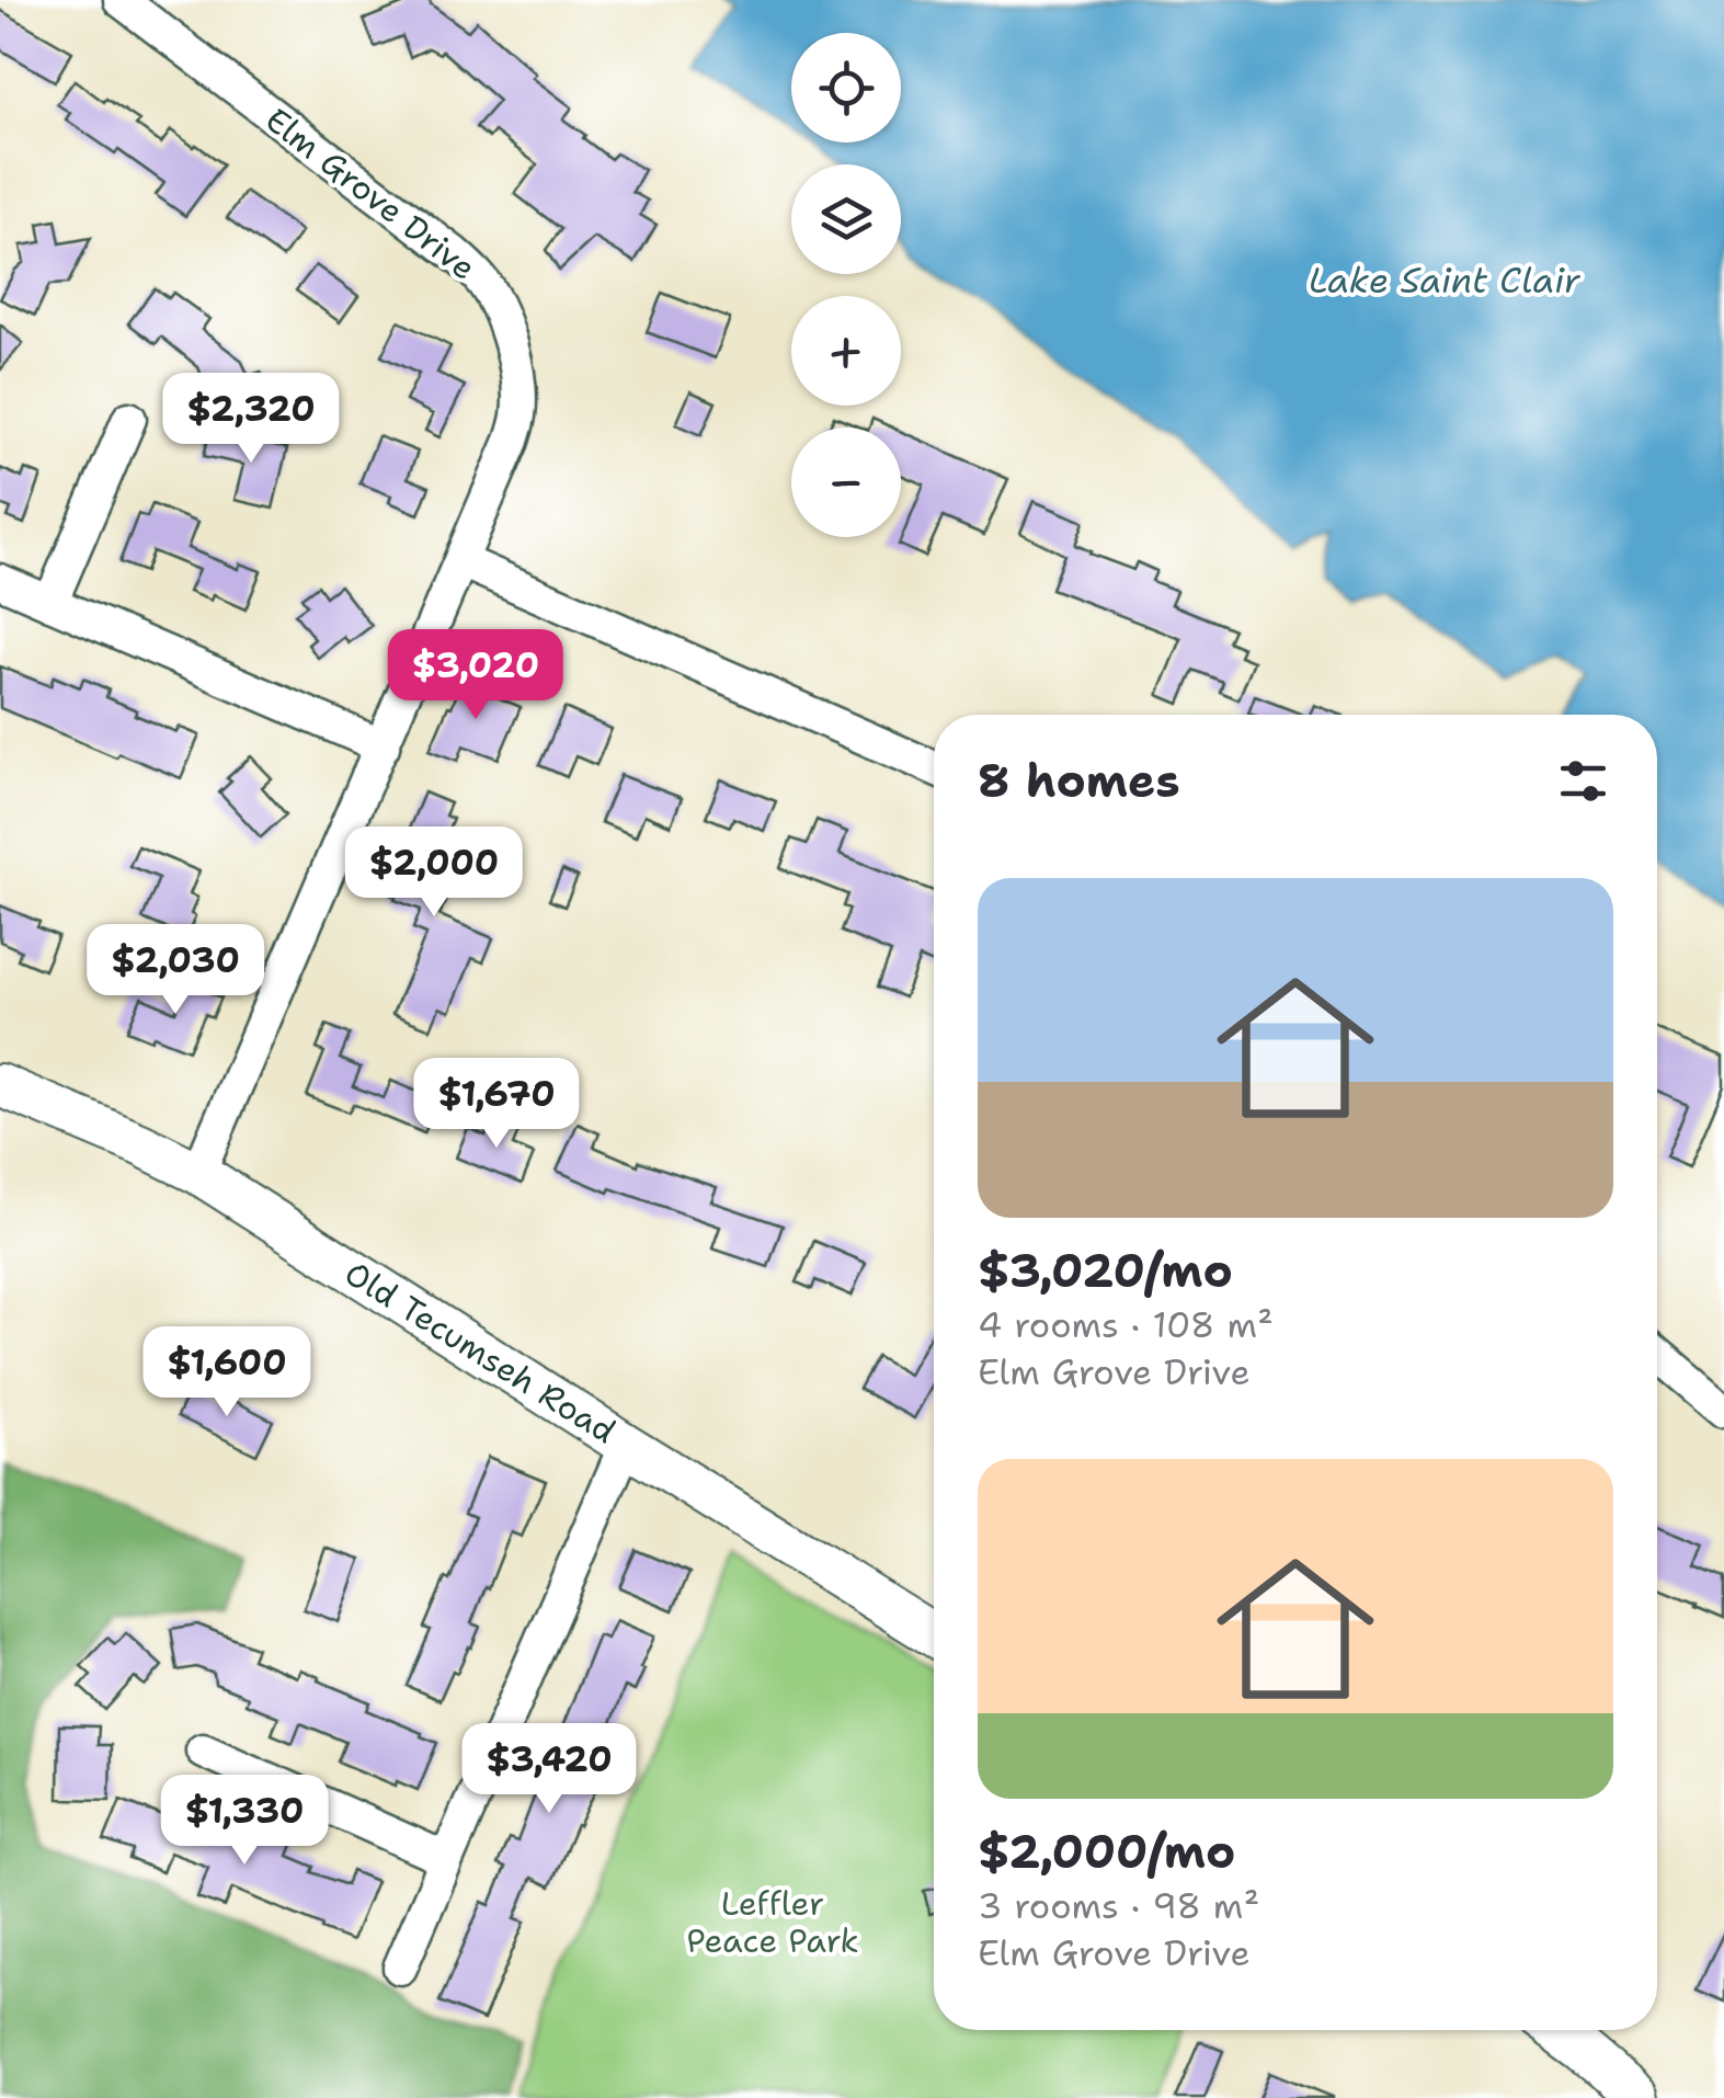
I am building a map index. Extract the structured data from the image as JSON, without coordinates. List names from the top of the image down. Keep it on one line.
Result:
{"streets":{"main road":["Old Tecumseh Road"],"street":["Elm Grove Drive"]},"crossings":[["Elm Grove Drive","Old Tecumseh Road"]],"water":["Lake Saint Clair"],"parks":["Leffler Peace Park"],"page":{"map_buttons":["+","−"],"price":["$2,320","$3,020","$2,000","$2,030","$1,670","$1,600","$3,420","$1,330"],"heading":"8 homes","list":[{"name":"$3,020/mo","note":"4 rooms · 108 m² · Elm Grove Drive"},{"name":"$2,000/mo","note":"3 rooms · 98 m² · Elm Grove Drive"}]}}
